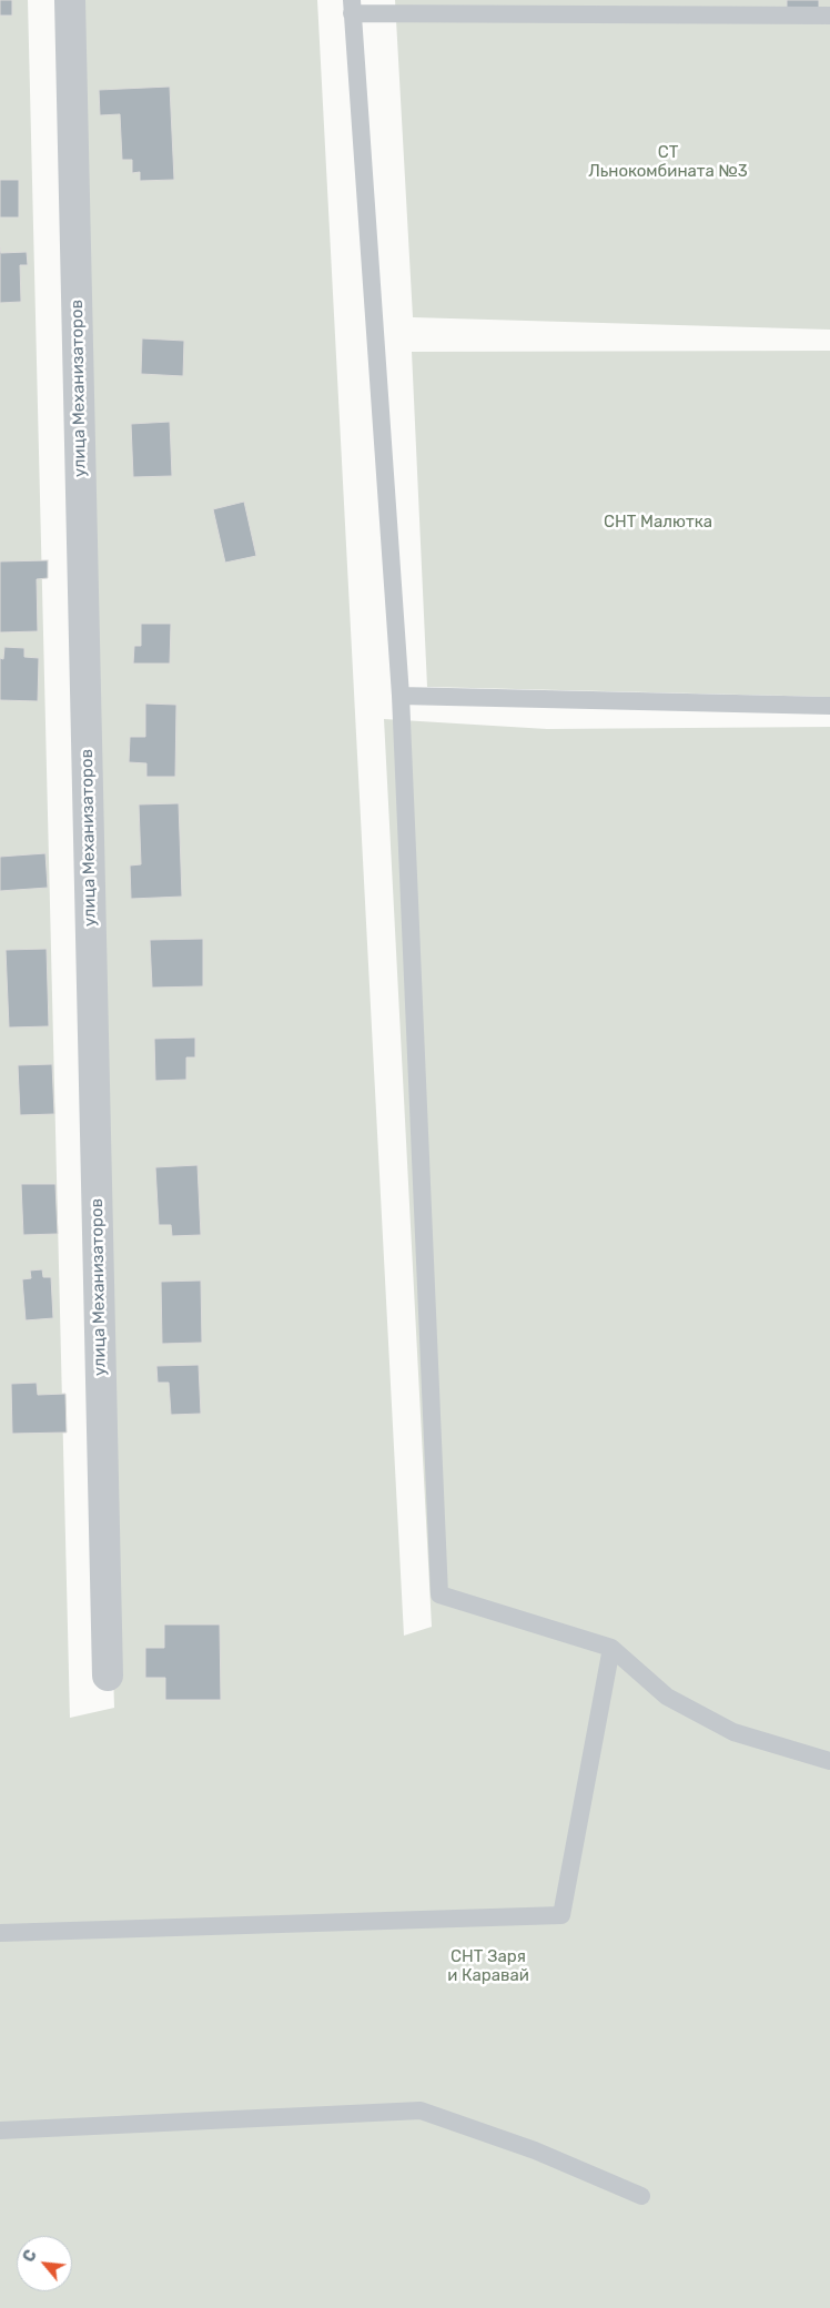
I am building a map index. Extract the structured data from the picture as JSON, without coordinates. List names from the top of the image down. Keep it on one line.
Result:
{"streets":{"street":["улица Механизаторов"]},"parks":["СТ Льнокомбината №3","СНТ Малютка","СНТ Заря и Каравай"],"north":"top left"}
